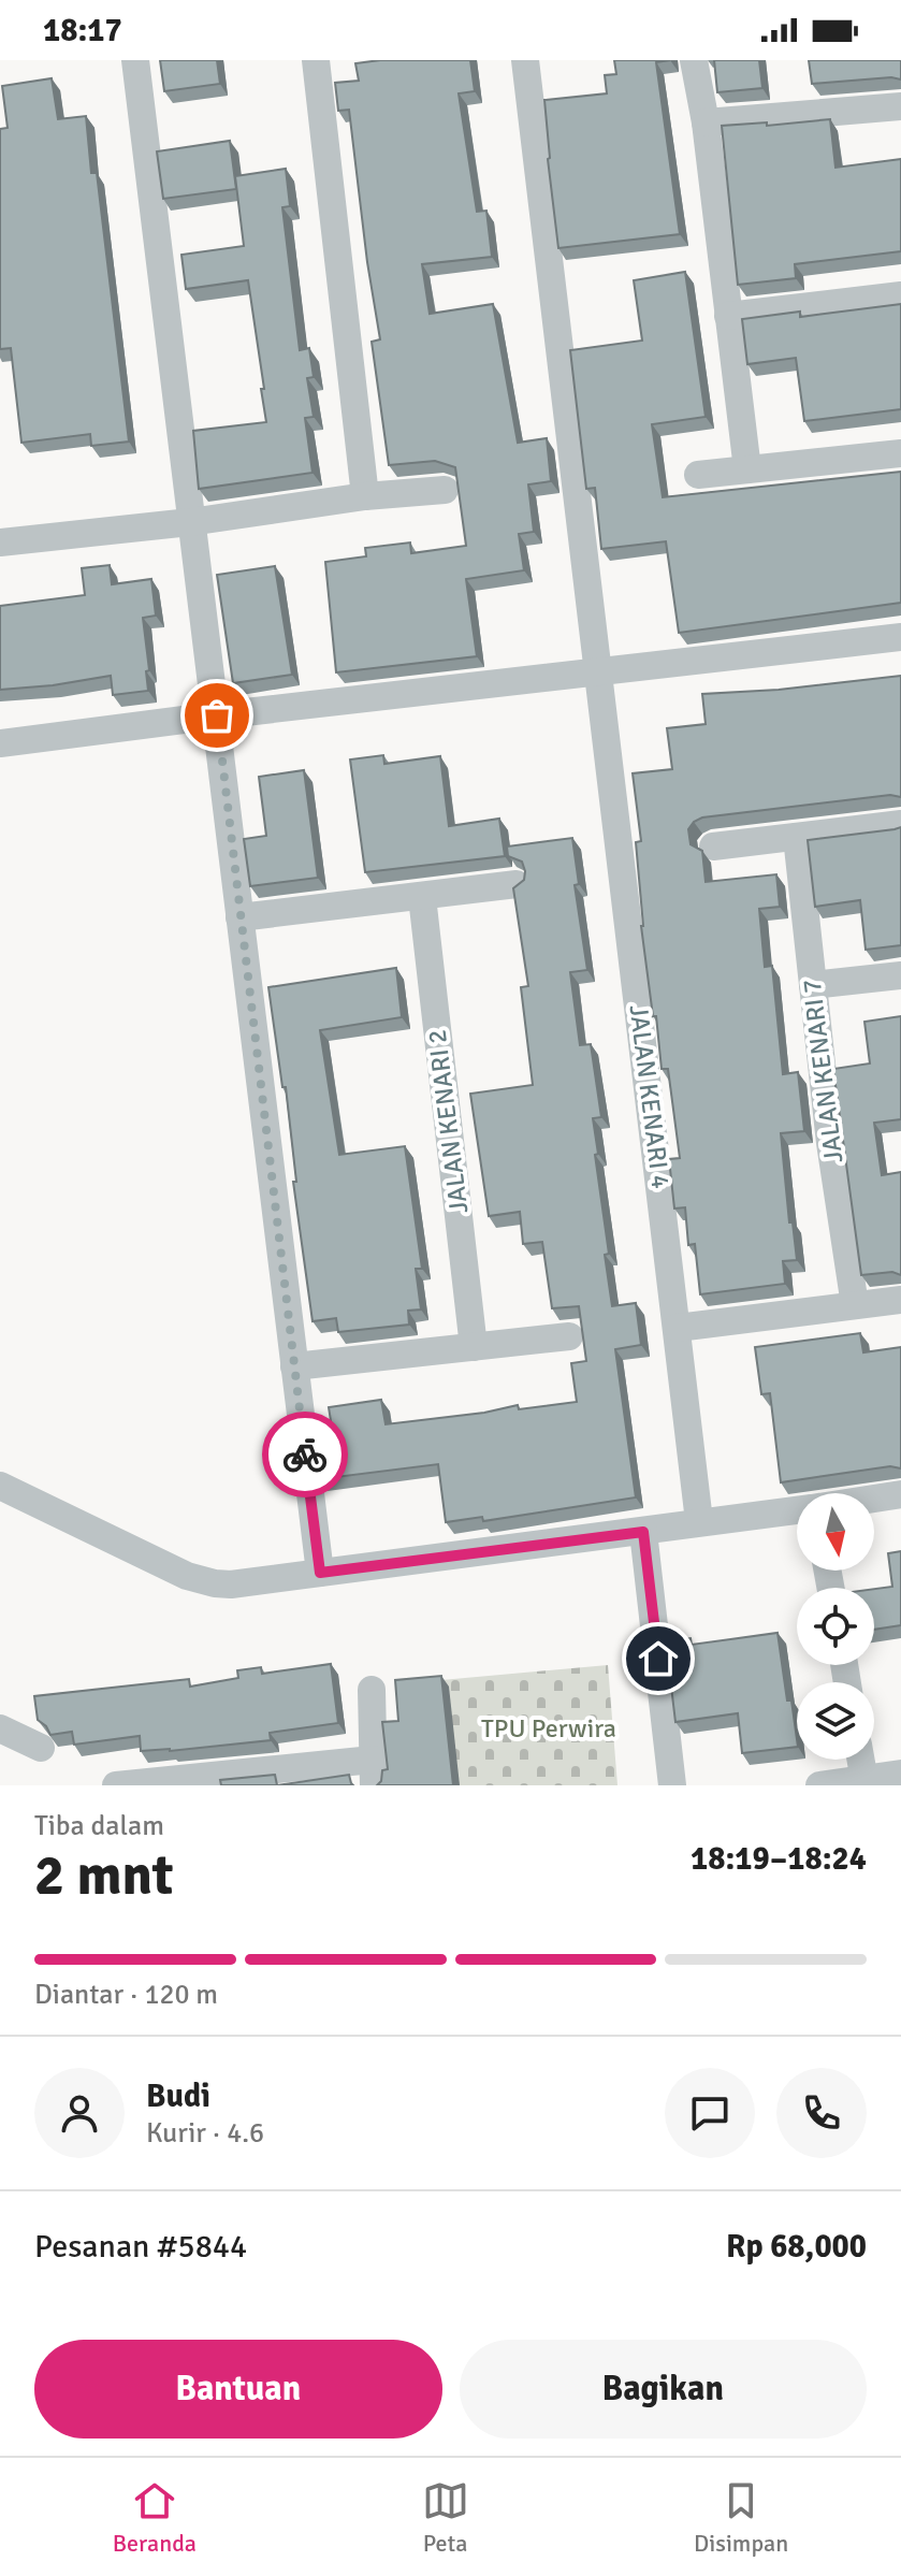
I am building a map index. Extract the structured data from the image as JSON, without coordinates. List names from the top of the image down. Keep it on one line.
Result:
{"streets":{"street":["JALAN KENARI 7","JALAN KENARI 4","JALAN KENARI 2"]},"parks":["TPU Perwira"],"north":"bottom","page":{"status":"18:17","heading":["2 mnt","Tiba dalam","18:19–18:24"],"panel":["Budi","Kurir · 4.6","Pesanan #5844","Rp 68,000"],"bar":"Diantar · 120 m","buttons":["Bantuan","Bagikan"],"tabs":["Beranda","Peta","Disimpan"]}}
